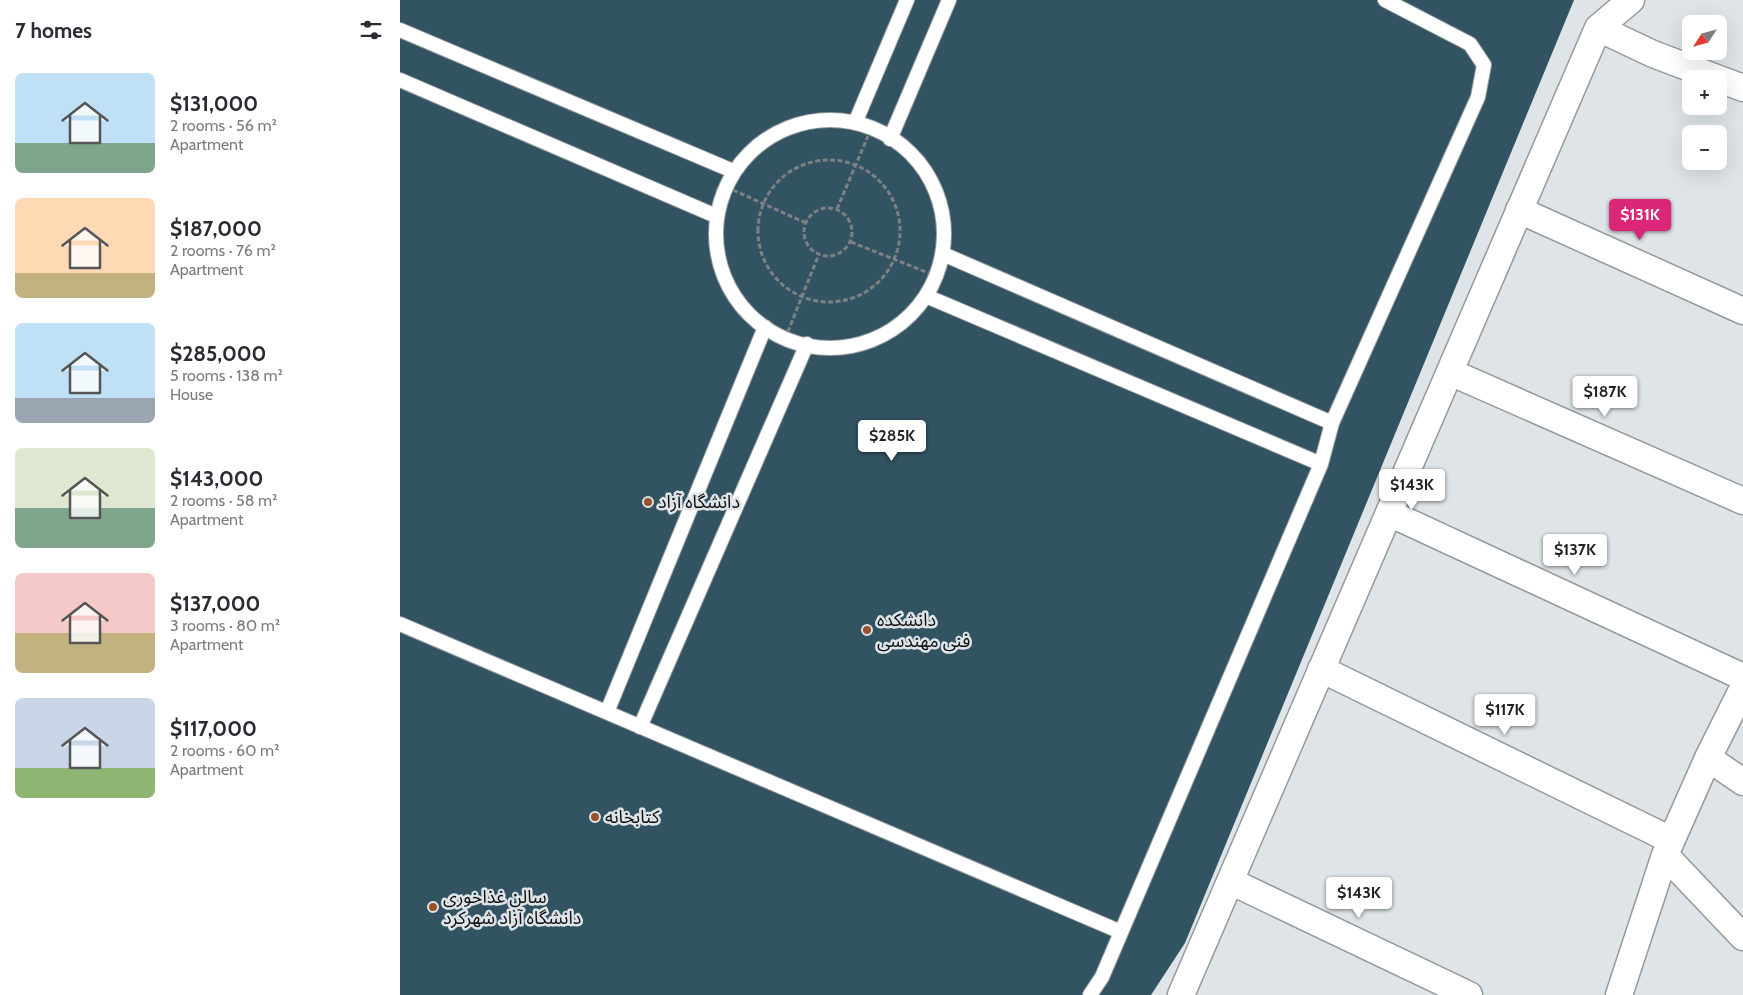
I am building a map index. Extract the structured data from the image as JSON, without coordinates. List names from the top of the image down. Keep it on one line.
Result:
{"places":["دانشگاه آزاد","دانشکده فنی مهندسی","کتابخانه","سالن غذاخوری دانشگاه آزاد شهرکرد"],"north":"bottom left","page":{"heading":"7 homes","map_buttons":["+","−"],"list":[{"name":"$131,000","note":"2 rooms · 56 m² · Apartment"},{"name":"$187,000","note":"2 rooms · 76 m² · Apartment"},{"name":"$285,000","note":"5 rooms · 138 m² · House"},{"name":"$143,000","note":"2 rooms · 58 m² · Apartment"},{"name":"$137,000","note":"3 rooms · 80 m² · Apartment"},{"name":"$117,000","note":"2 rooms · 60 m² · Apartment"}],"price":["$131K","$187K","$285K","$143K","$137K","$117K","$143K"]}}
